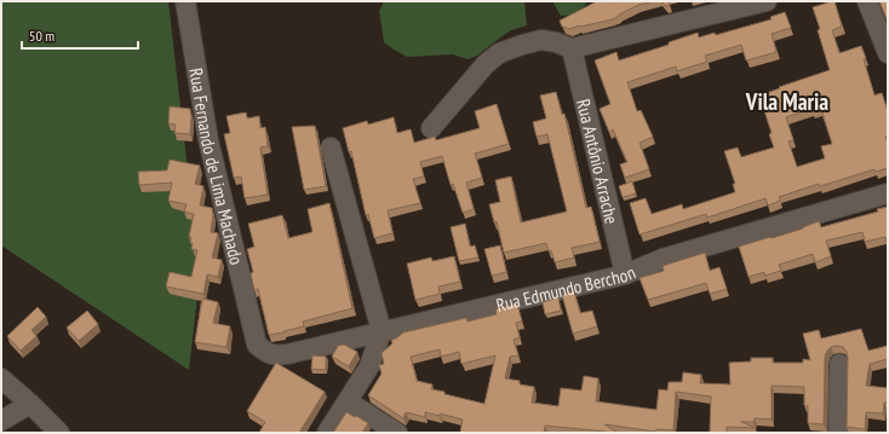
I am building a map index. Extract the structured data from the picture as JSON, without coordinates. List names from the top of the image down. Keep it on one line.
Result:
{"streets":{"street":["Rua Antônio Arrache","Rua Fernando de Lima Machado","Rua Edmundo Berchon"]},"crossings":[["Rua Antônio Arrache","Rua Edmundo Berchon"],["Rua Fernando de Lima Machado","Rua Edmundo Berchon"]],"districts":["Vila Maria"],"scale_bar":"50 m"}
